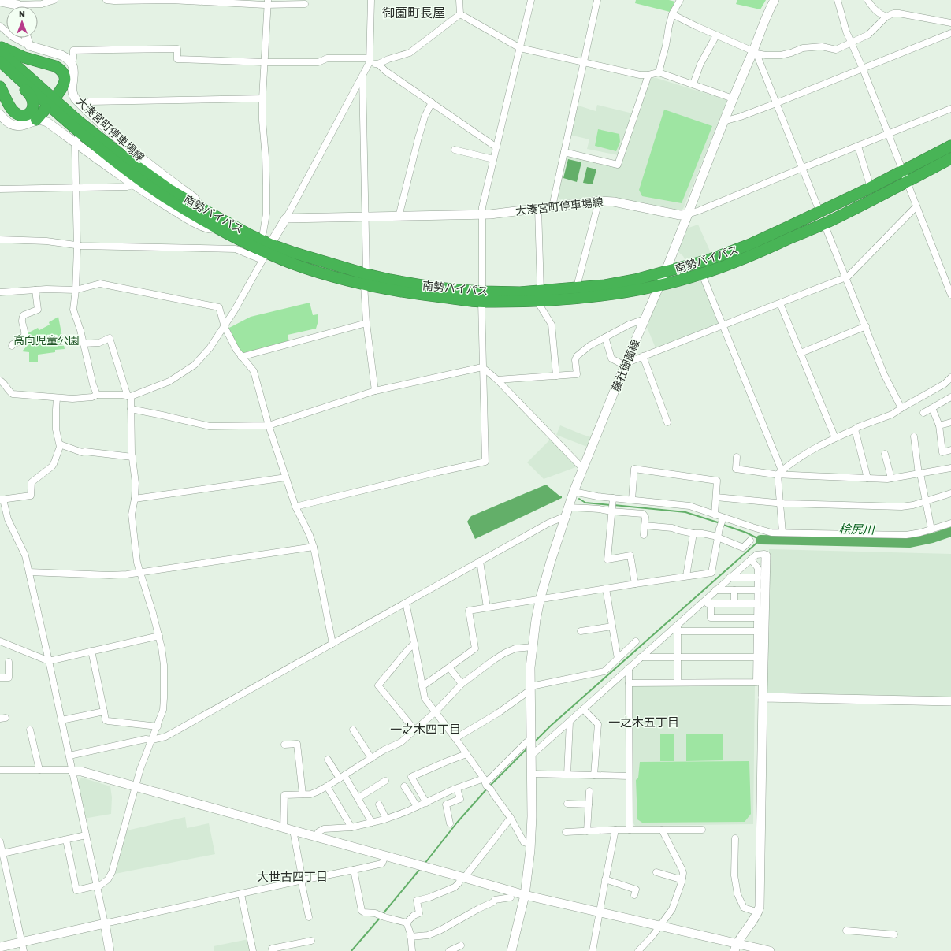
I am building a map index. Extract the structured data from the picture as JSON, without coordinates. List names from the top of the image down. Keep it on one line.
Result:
{"streets":{"highway":["南勢バイパス"],"street":["大湊宮町停車場線","藤社御薗線"]},"crossings":[["大湊宮町停車場線","南勢バイパス"],["大湊宮町停車場線","藤社御薗線"],["南勢バイパス","藤社御薗線"]],"districts":["御薗町長屋","一之木五丁目","一之木四丁目","大世古四丁目"],"water":["桧尻川"],"parks":["高向児童公園"],"north":"top"}
